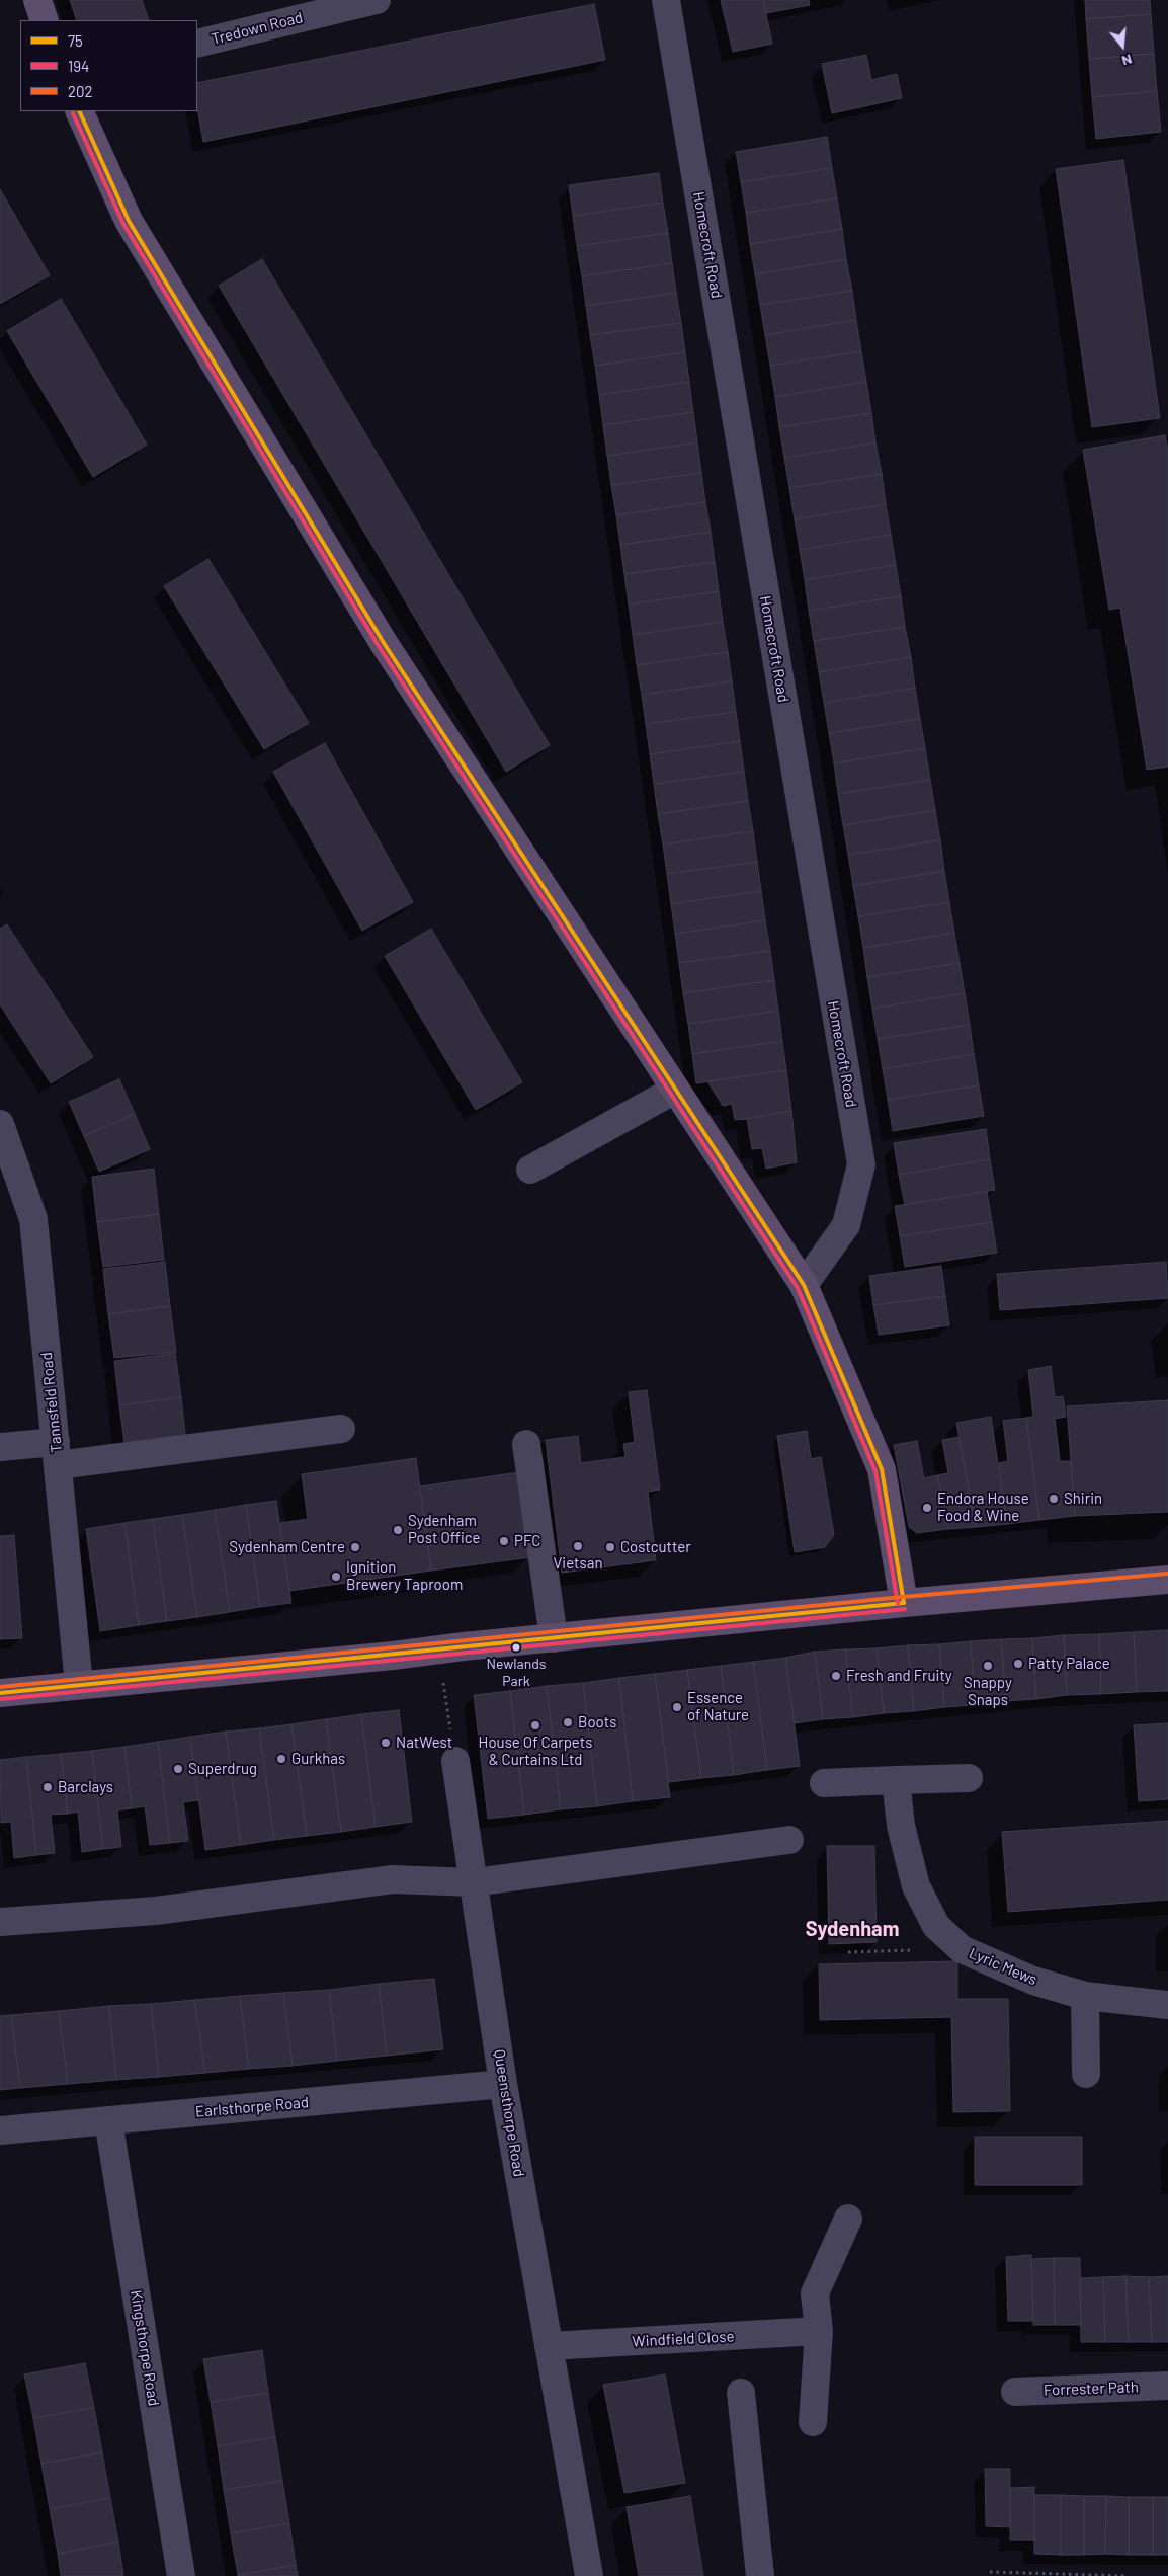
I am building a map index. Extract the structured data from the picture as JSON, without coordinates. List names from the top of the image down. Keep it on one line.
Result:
{"streets":{"street":["Tredown Road","Homecroft Road","Tannsfeld Road","Lyric Mews","Earlsthorpe Road","Queensthorpe Road","Windfield Close","Kingsthorpe Road","Forrester Path"]},"crossings":[["Earlsthorpe Road","Queensthorpe Road"],["Earlsthorpe Road","Kingsthorpe Road"],["Queensthorpe Road","Windfield Close"]],"districts":["Sydenham"],"places":["Shirin","Endora House Food & Wine","Sydenham Post Office","PFC","Vietsan","Sydenham Centre","Costcutter","Ignition Brewery Taproom","Newlands Park","Patty Palace","Snappy Snaps","Fresh and Fruity","Essence of Nature","Boots","House Of Carpets & Curtains Ltd","NatWest","Gurkhas","Superdrug","Barclays"],"lines":["transit line 75","transit line 194","transit line 202"],"legend":["75","194","202"],"north":"bottom"}
